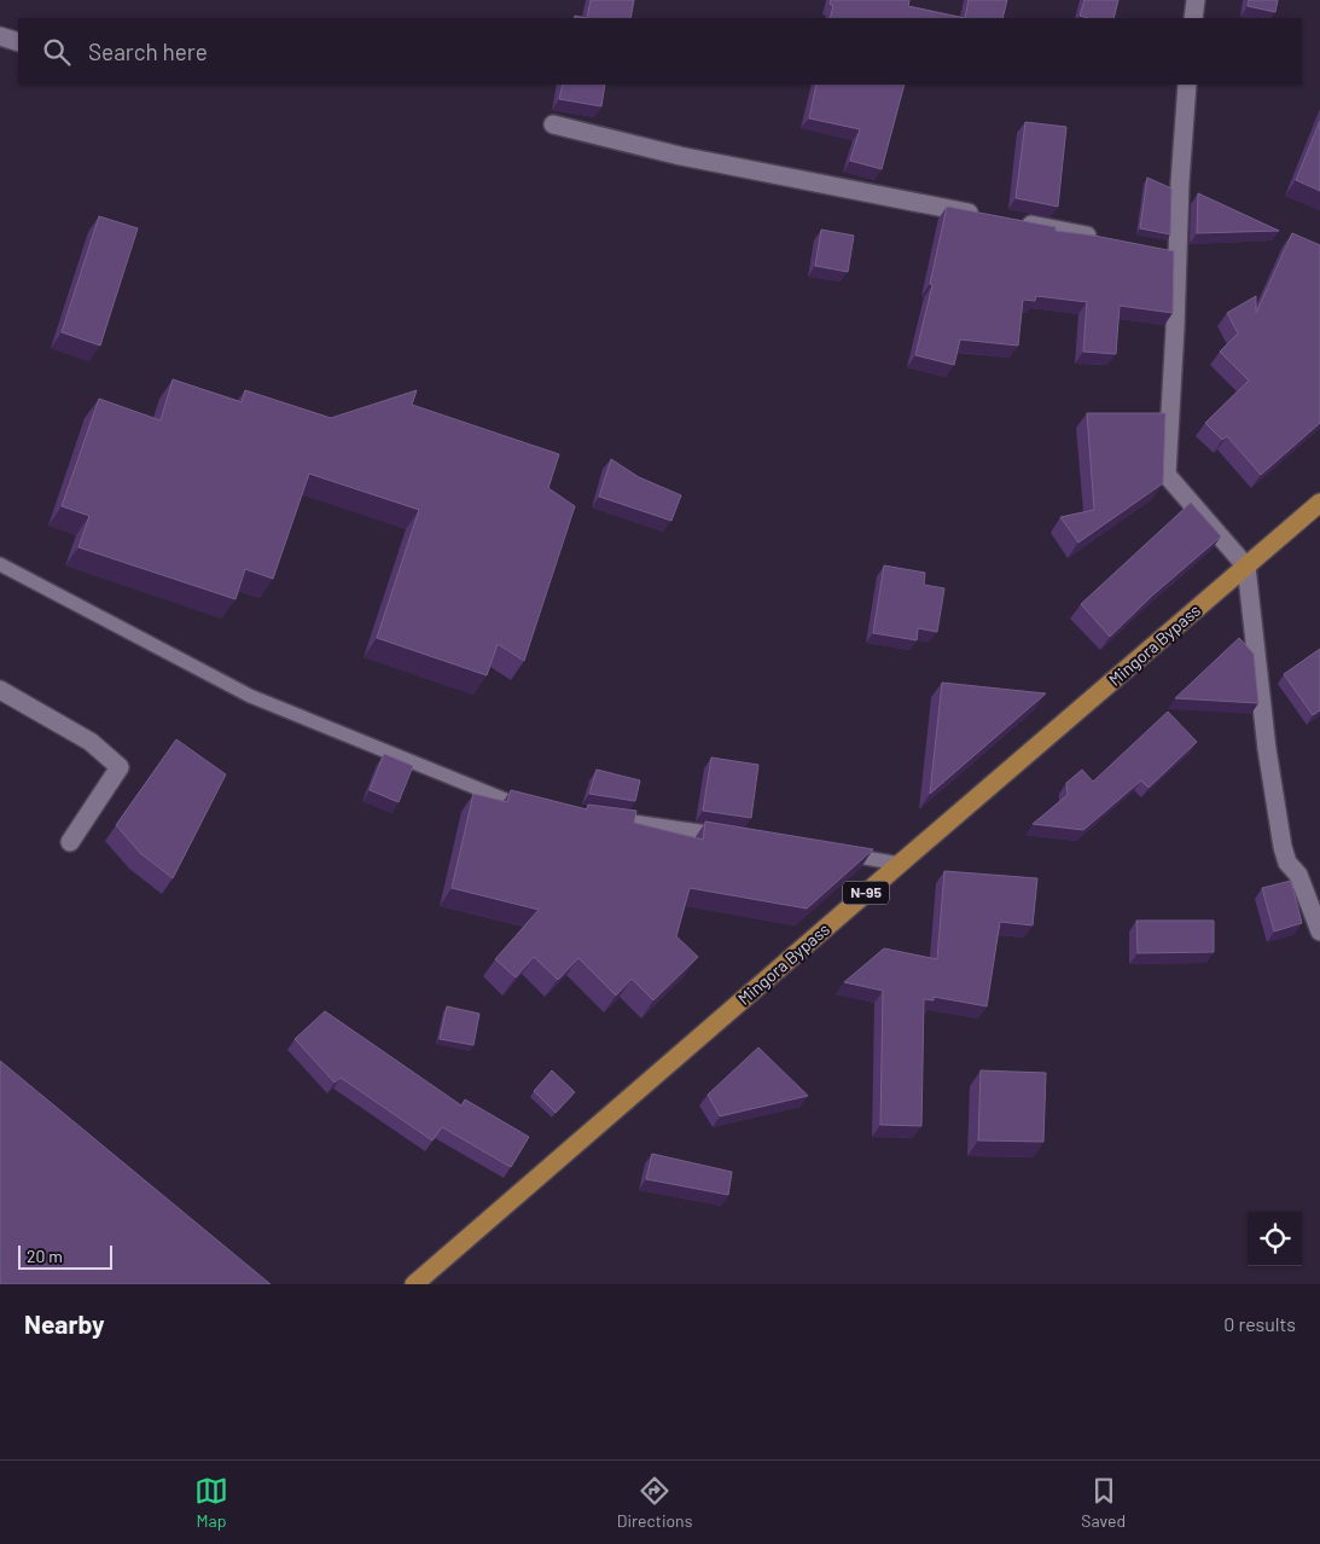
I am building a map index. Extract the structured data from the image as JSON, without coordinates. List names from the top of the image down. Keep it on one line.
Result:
{"streets":{"highway":["Mingora Bypass","N-95"]},"scale_bar":"20 m","page":{"search":"Search here","scale":"20 m","heading":["Nearby","0 results"],"nav":["Map","Directions","Saved"]}}
